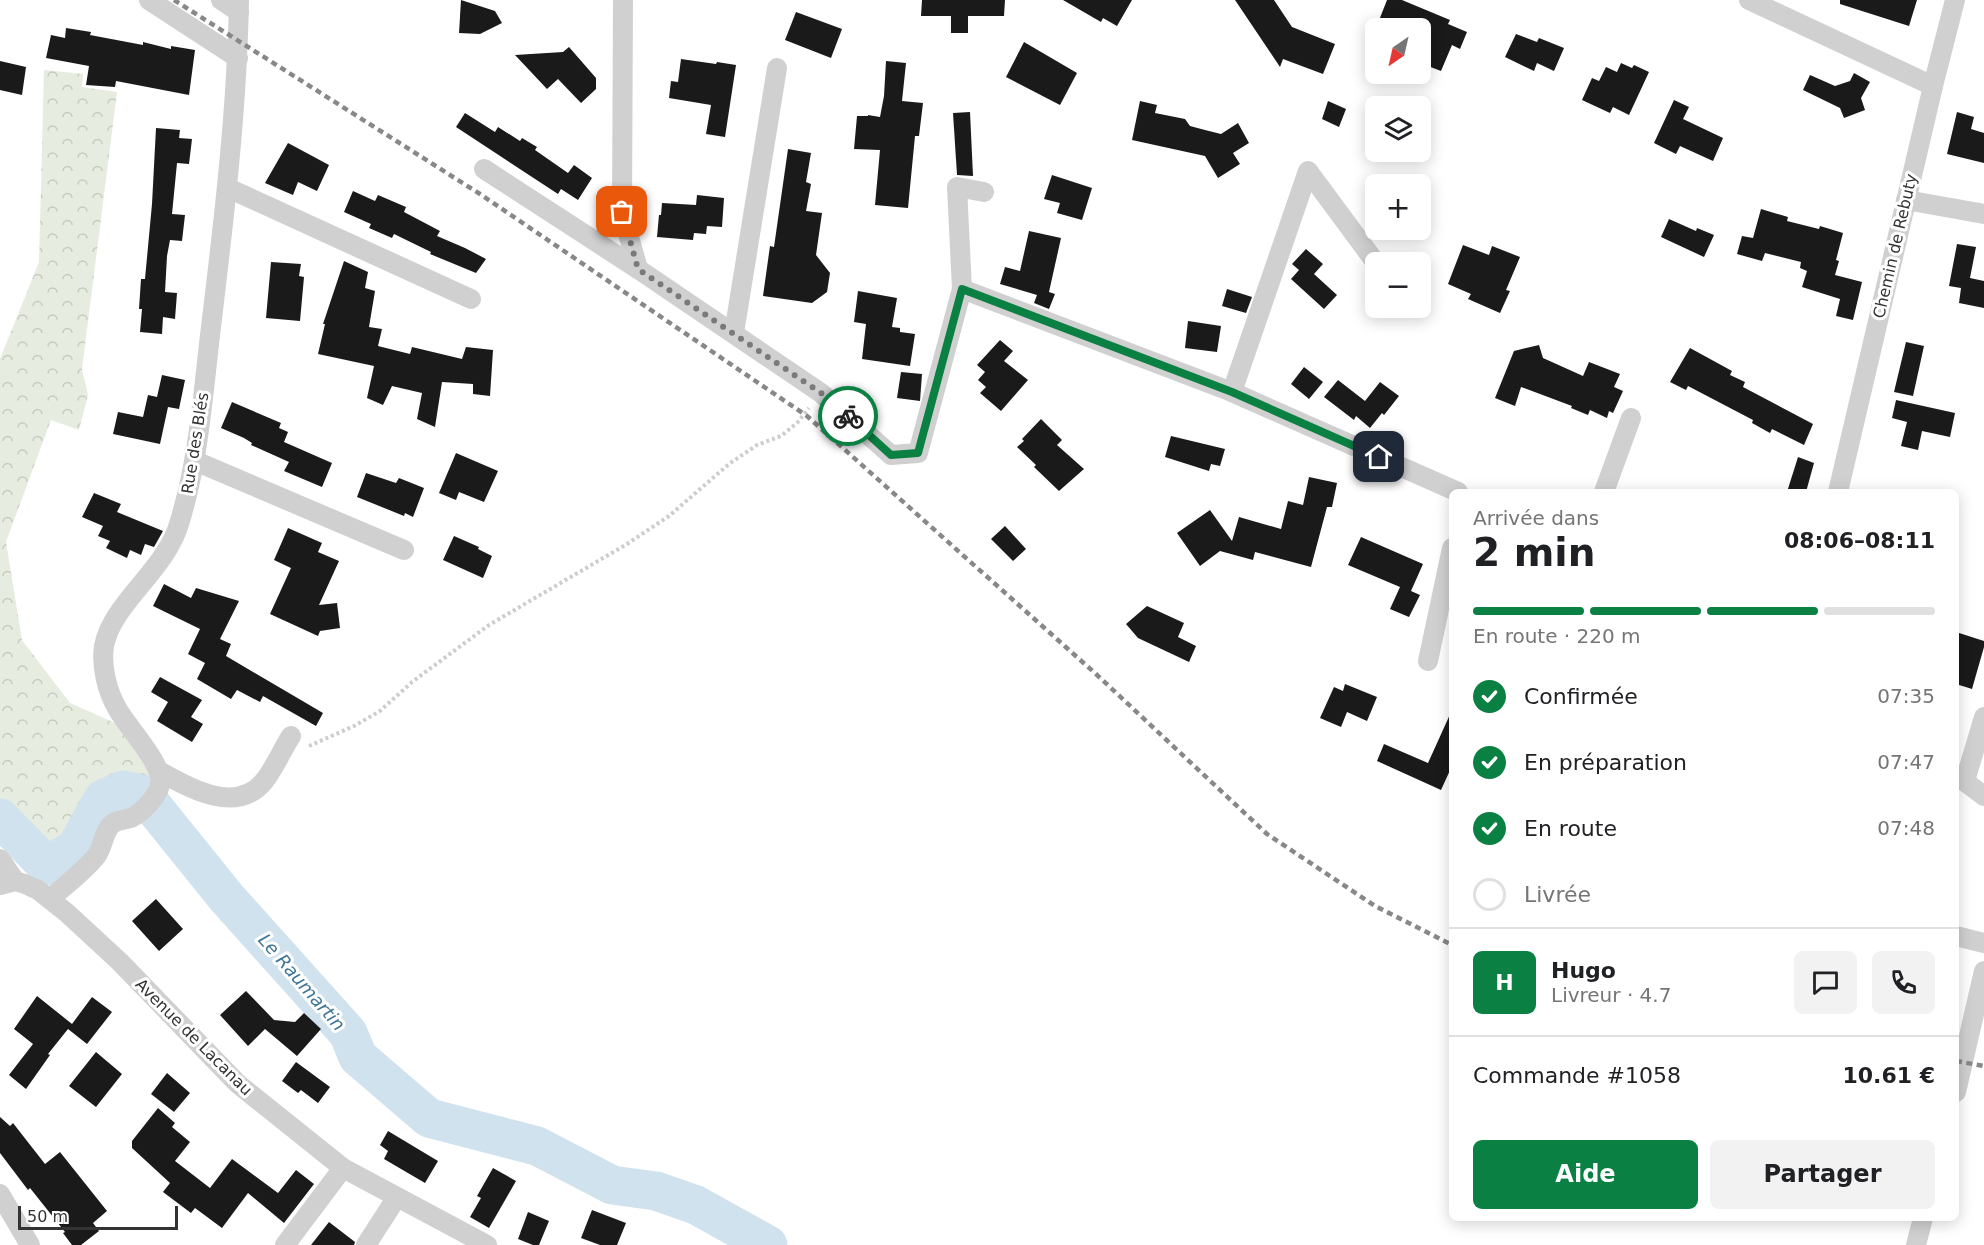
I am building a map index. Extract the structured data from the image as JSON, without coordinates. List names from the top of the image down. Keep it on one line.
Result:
{"streets":{"street":["Chemin de Rebuty","Rue des Blés","Avenue de Lacanau"]},"water":["Le Raumartin"],"scale_bar":"50 m","north":"bottom left","page":{"map_buttons":["+","−"],"heading":["2 min","Arrivée dans","08:06–08:11"],"panel":["Hugo","Livreur · 4.7","Commande #1058","10.61 €"],"bar":"En route · 220 m","list":[["Confirmée","07:35"],["En préparation","07:47"],["En route","07:48"],"Livrée"],"round":"H","buttons":["Aide","Partager"],"scale":"50 m"}}
